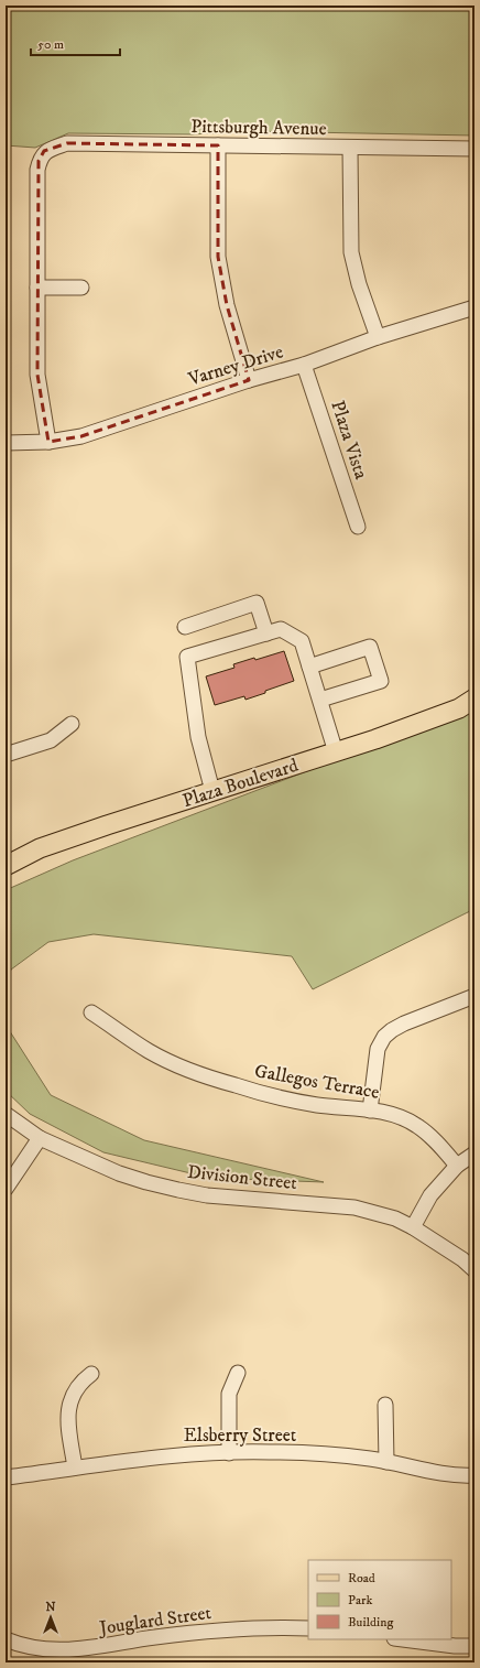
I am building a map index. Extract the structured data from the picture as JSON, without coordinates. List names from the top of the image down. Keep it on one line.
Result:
{"streets":{"main road":["Plaza Boulevard"],"street":["Pittsburgh Avenue","Varney Drive","Plaza Vista","Gallegos Terrace","Division Street","Elsberry Street","Jouglard Street"]},"crossings":[["Varney Drive","Plaza Vista"]],"legend":["Road","Park","Building"],"scale_bar":"50 m","north":"top"}
